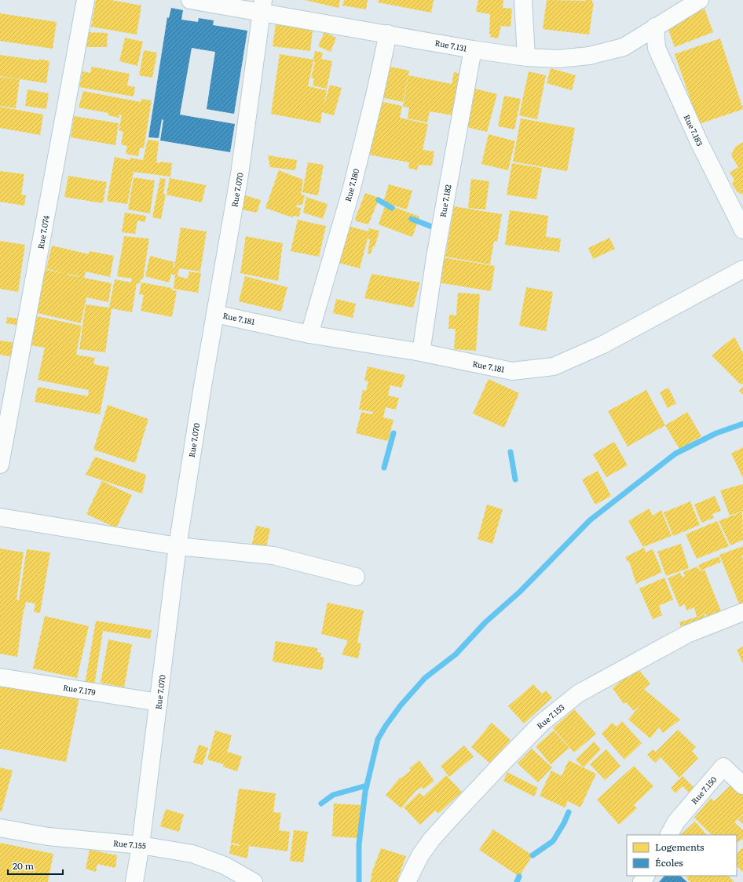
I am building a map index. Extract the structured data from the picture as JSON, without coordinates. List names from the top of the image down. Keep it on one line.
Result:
{"streets":{"street":["Rue 7.131","Rue 7.183","Rue 7.180","Rue 7.070","Rue 7.182","Rue 7.074","Rue 7.181","Rue 7.179","Rue 7.153","Rue 7.150","Rue 7.155"]},"crossings":[["Rue 7.131","Rue 7.183"],["Rue 7.131","Rue 7.180"],["Rue 7.131","Rue 7.070"],["Rue 7.131","Rue 7.182"],["Rue 7.180","Rue 7.181"],["Rue 7.070","Rue 7.181"],["Rue 7.070","Rue 7.179"],["Rue 7.070","Rue 7.155"],["Rue 7.182","Rue 7.181"]],"legend":["Logements","Écoles"],"scale_bar":"20 m"}
